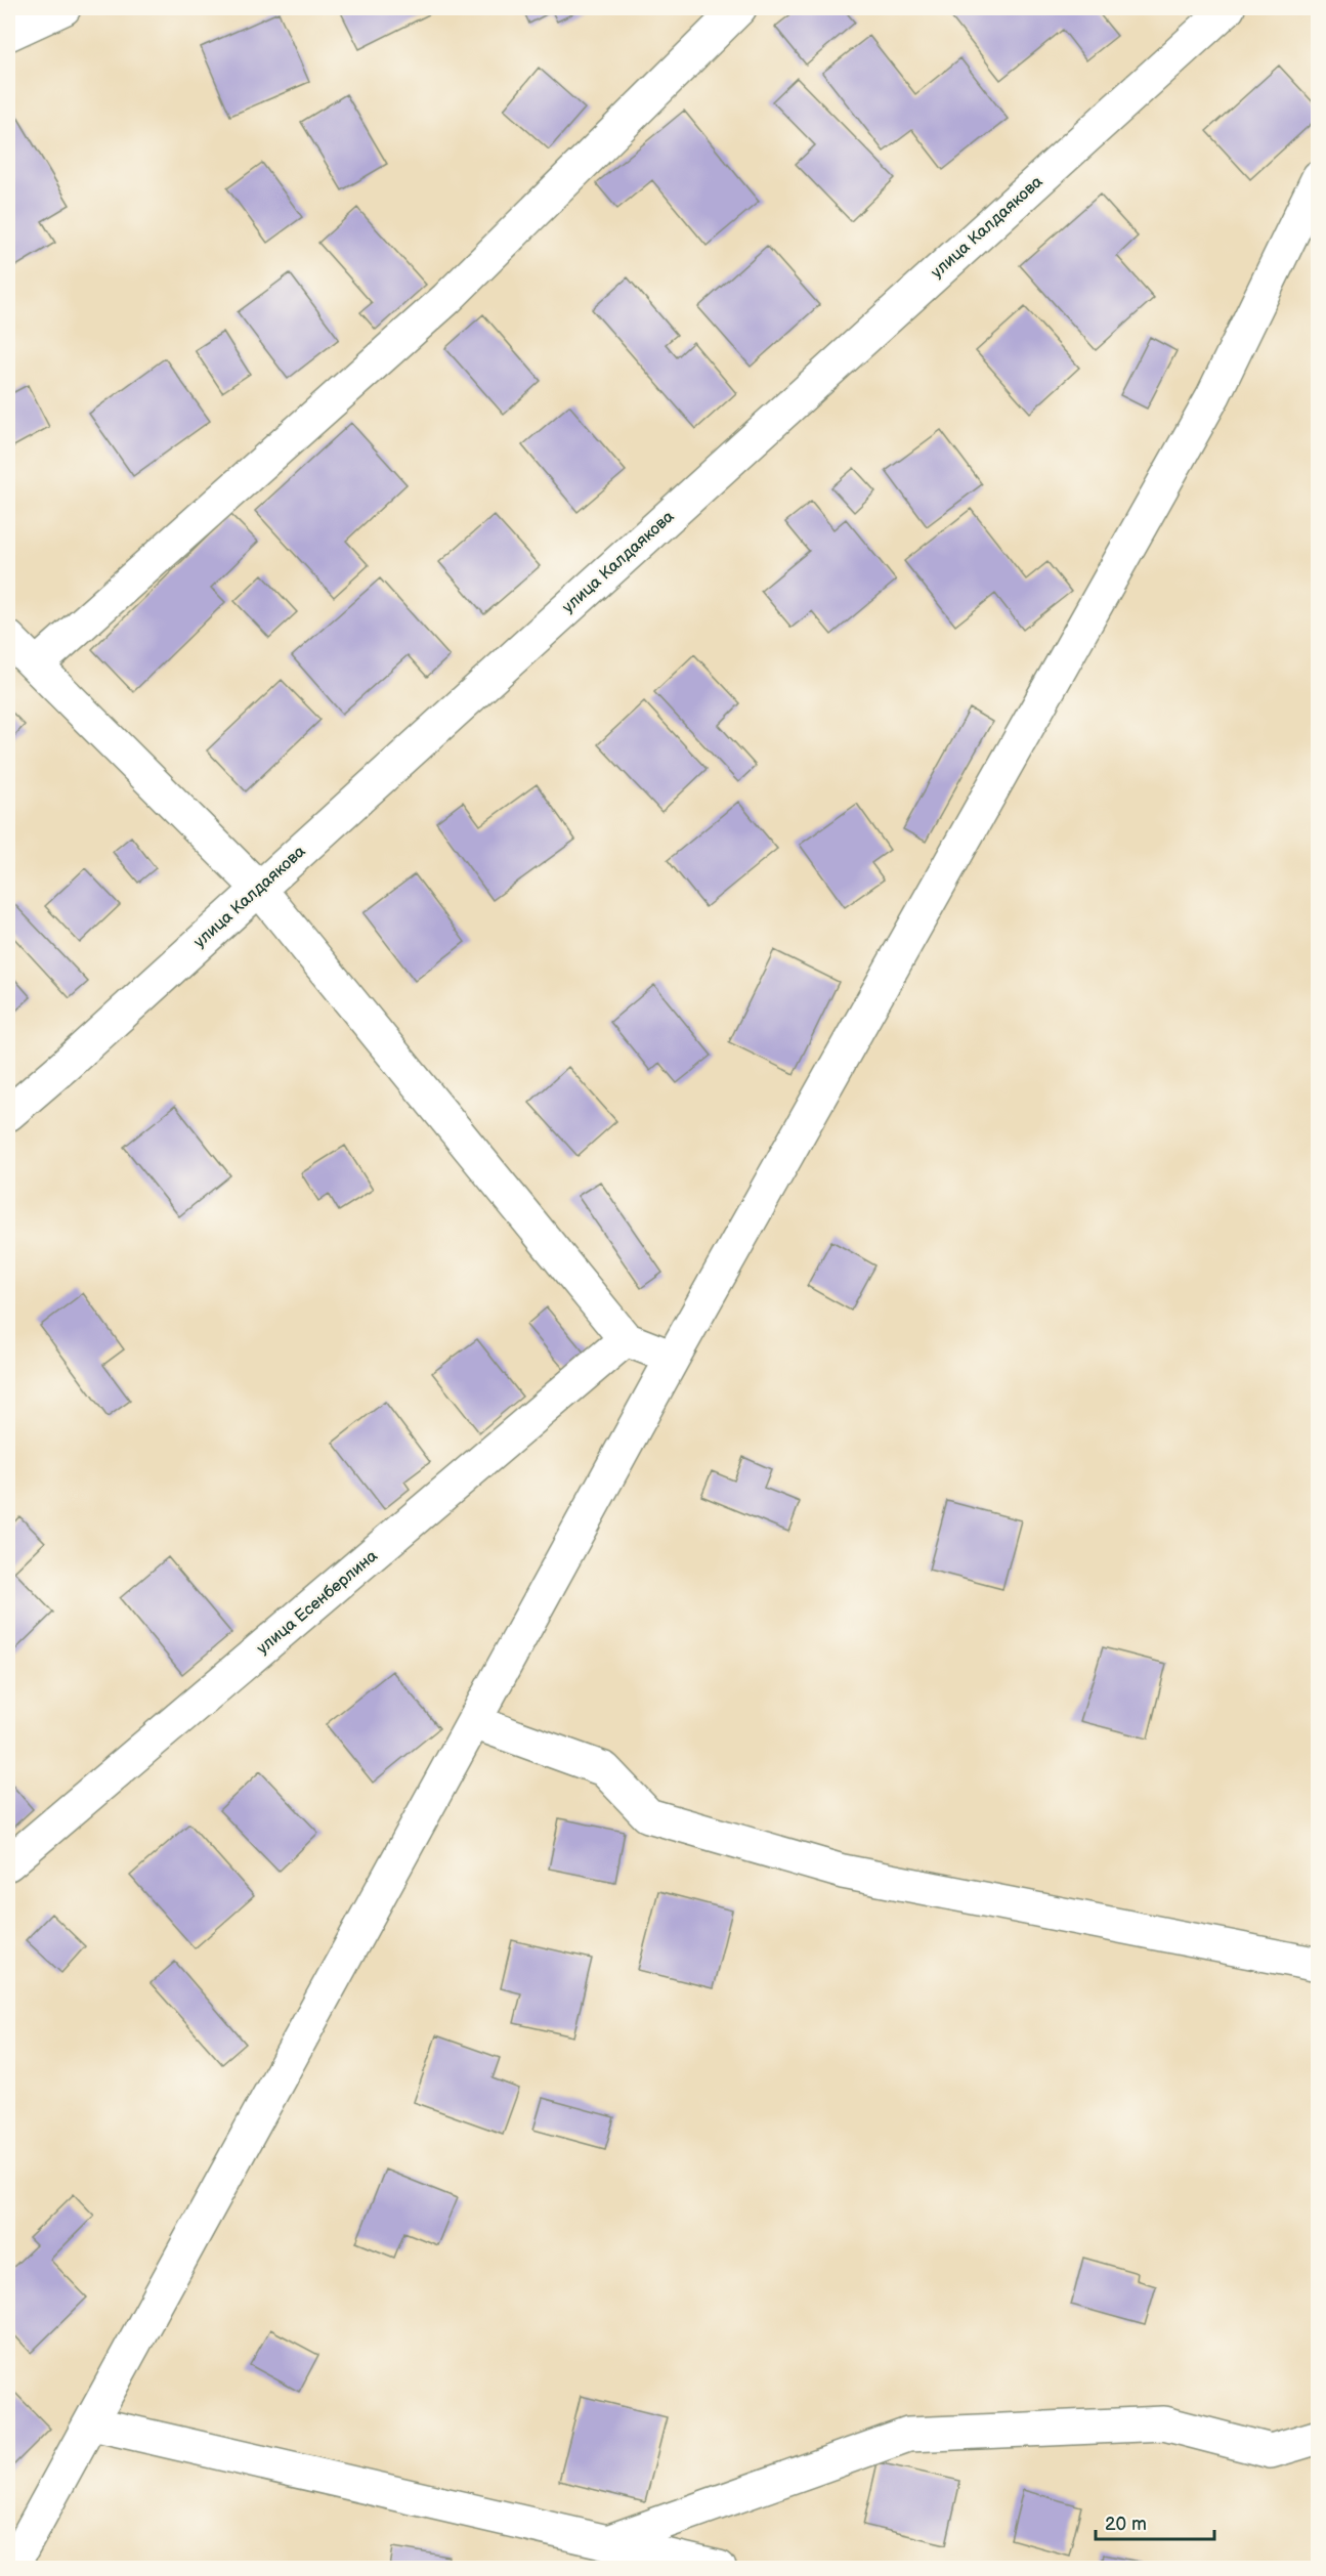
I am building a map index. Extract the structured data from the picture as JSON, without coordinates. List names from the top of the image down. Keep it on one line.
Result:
{"streets":{"street":["улица Калдаякова","улица Есенберлина"]},"scale_bar":"20 m"}
